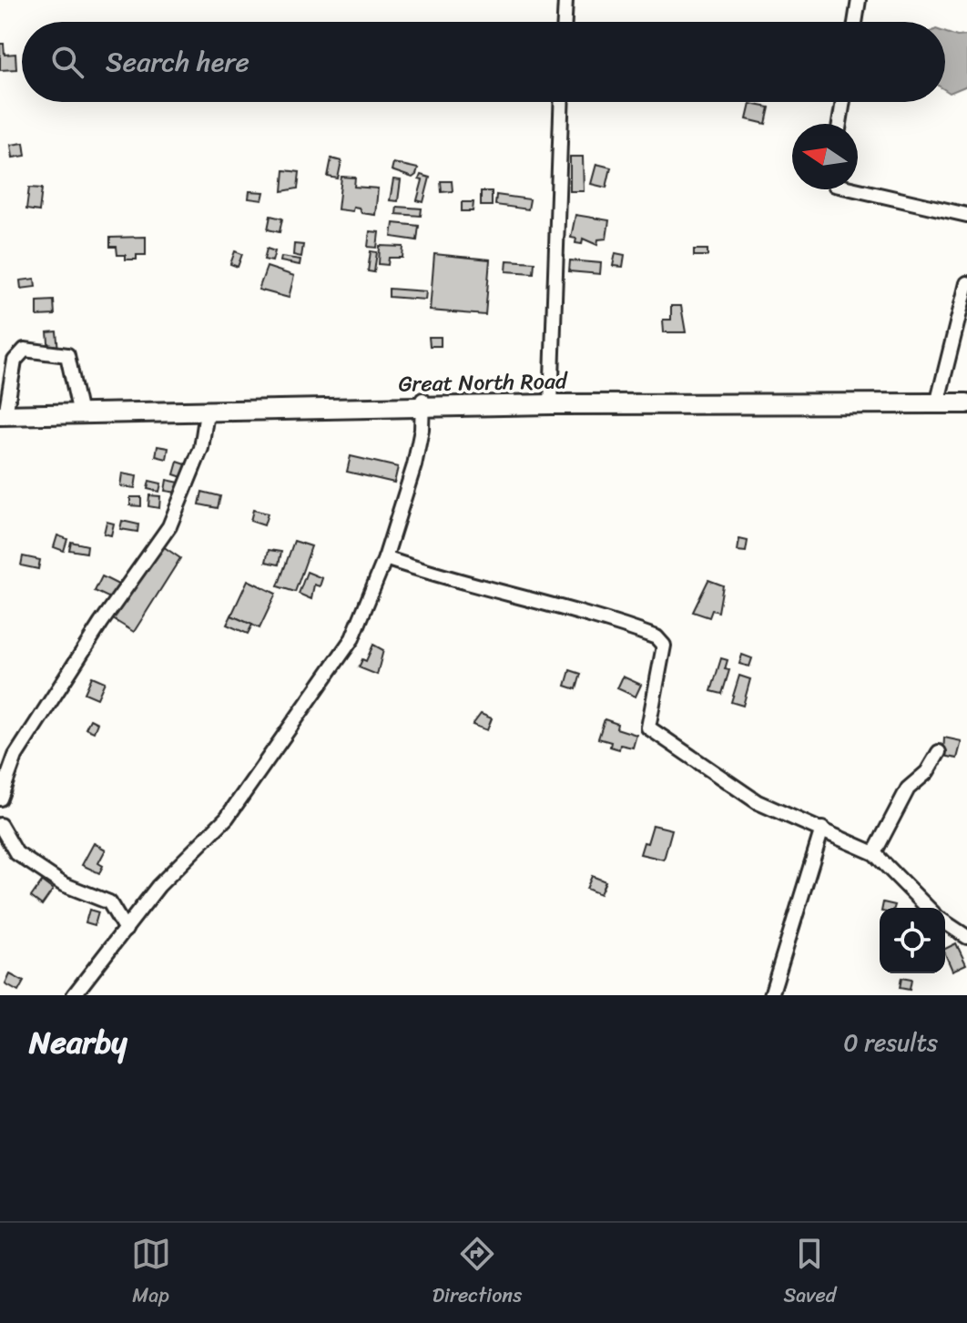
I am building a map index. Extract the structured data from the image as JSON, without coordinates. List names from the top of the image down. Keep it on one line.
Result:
{"streets":{"highway":["Great North Road"]},"north":"left","page":{"search":"Search here","heading":["Nearby","0 results"],"nav":["Map","Directions","Saved"]}}
